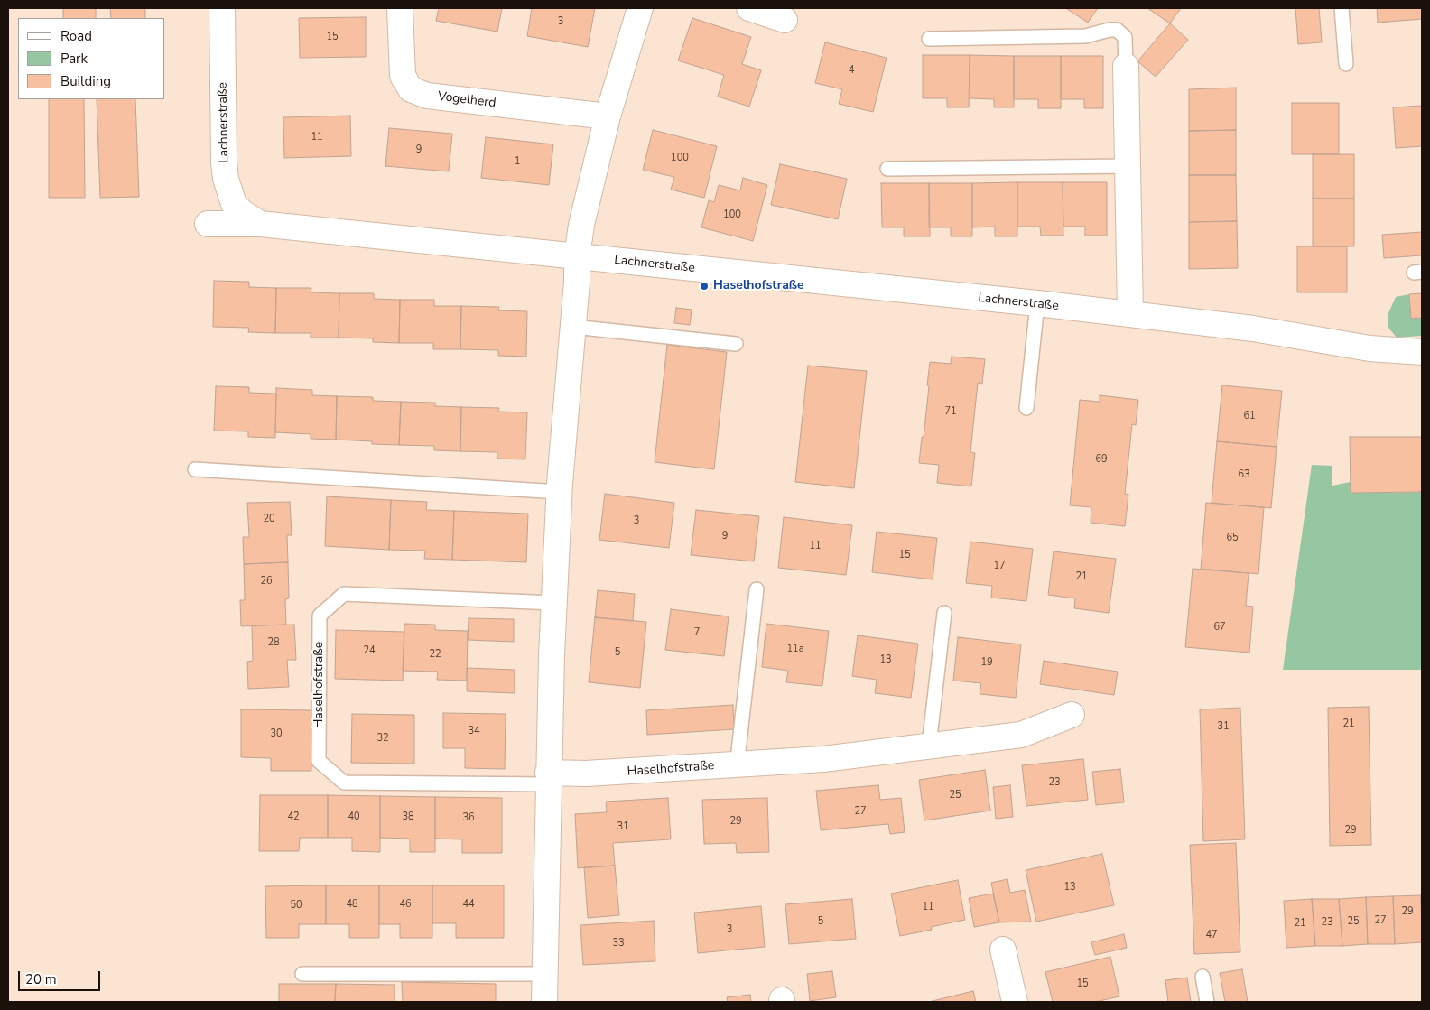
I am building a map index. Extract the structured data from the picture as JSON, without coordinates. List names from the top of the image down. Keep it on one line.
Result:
{"streets":{"street":["Vogelherd","Lachnerstraße","Haselhofstraße"]},"places":["Haselhofstraße"],"house_numbers":["3","15","4","11","9","100","1","100","71","61","69","63","20","3","9","65","11","15","17","21","26","67","7","28","11a","24","5","22","13","19","21","31","34","30","32","23","25","27","42","40","38","36","29","31","29","13","48","46","44","50","11","29","27","5","25","23","21","3","47","33","15"],"legend":["Road","Park","Building"],"scale_bar":"20 m"}
